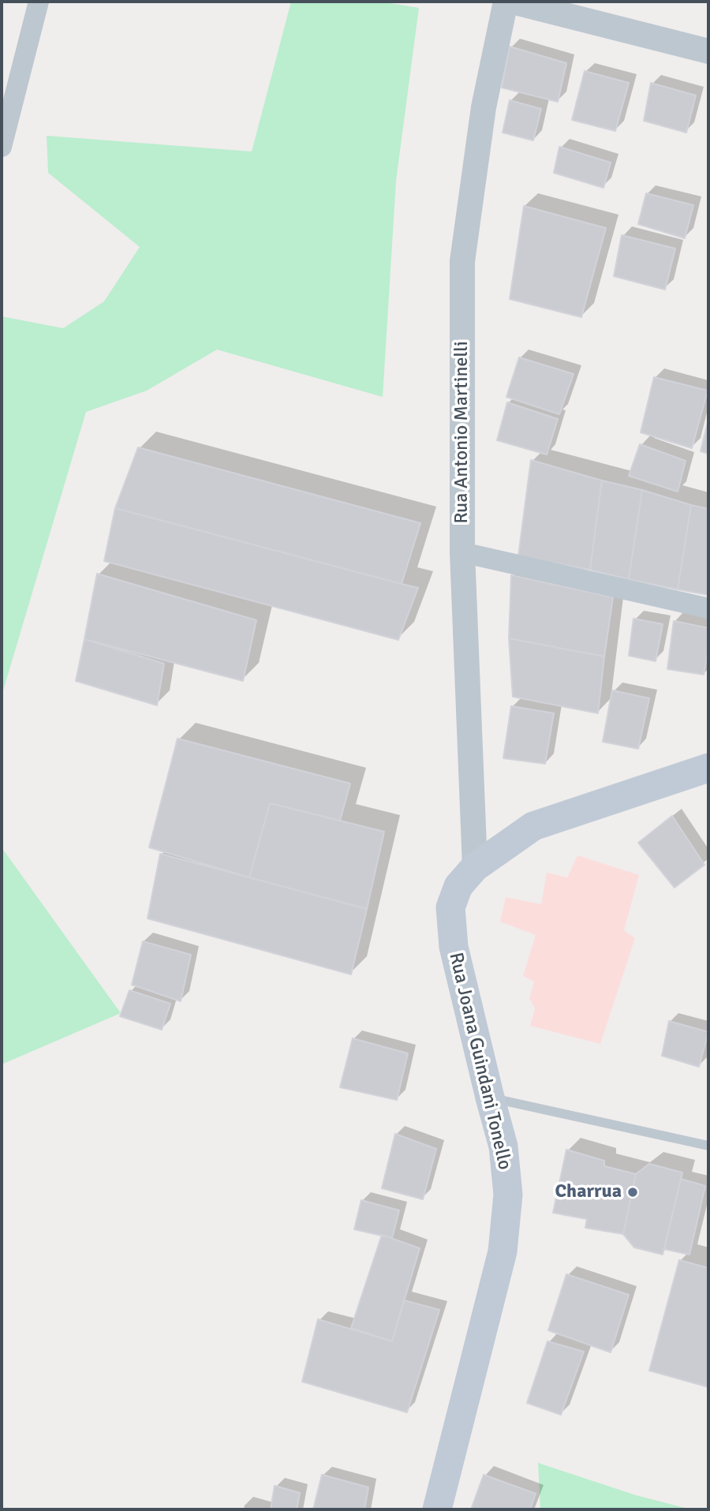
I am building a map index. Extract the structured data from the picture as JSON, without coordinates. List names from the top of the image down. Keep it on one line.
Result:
{"streets":{"main road":["Rua Joana Guindani Tonello"],"street":["Rua Antonio Martinelli"]},"crossings":[["Rua Antonio Martinelli","Rua Joana Guindani Tonello"]],"places":["Charrua"]}
